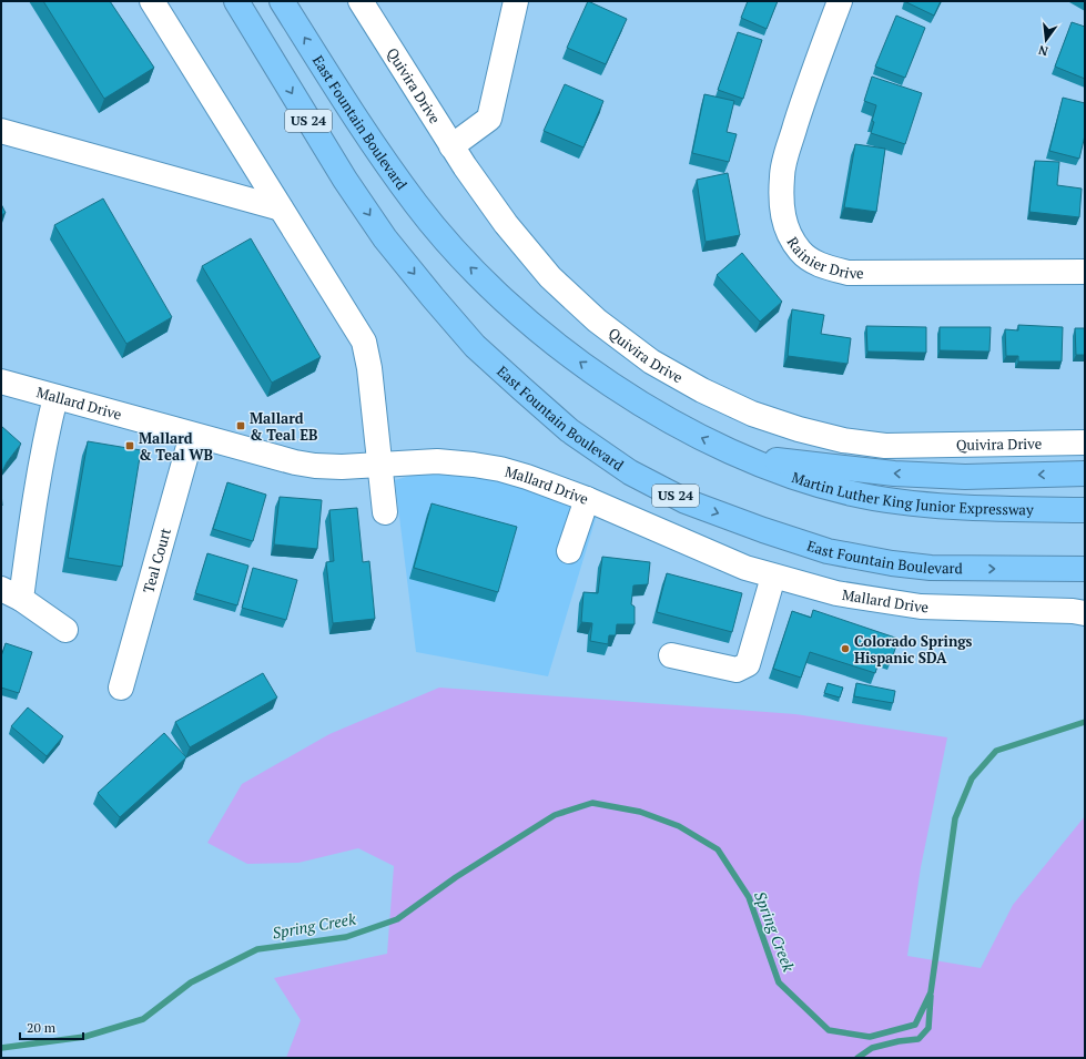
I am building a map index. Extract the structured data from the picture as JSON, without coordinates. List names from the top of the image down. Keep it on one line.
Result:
{"streets":{"highway":["US 24","East Fountain Boulevard","Martin Luther King Junior Expressway"],"street":["Quivira Drive","Rainier Drive","Mallard Drive","Teal Court"]},"crossings":[["US 24","East Fountain Boulevard"],["East Fountain Boulevard","Martin Luther King Junior Expressway"],["Mallard Drive","Teal Court"]],"water":["Spring Creek"],"places":{"transit":["Mallard & Teal EB","Mallard & Teal WB"],"other":["Colorado Springs Hispanic SDA"]},"scale_bar":"20 m","north":"bottom"}
